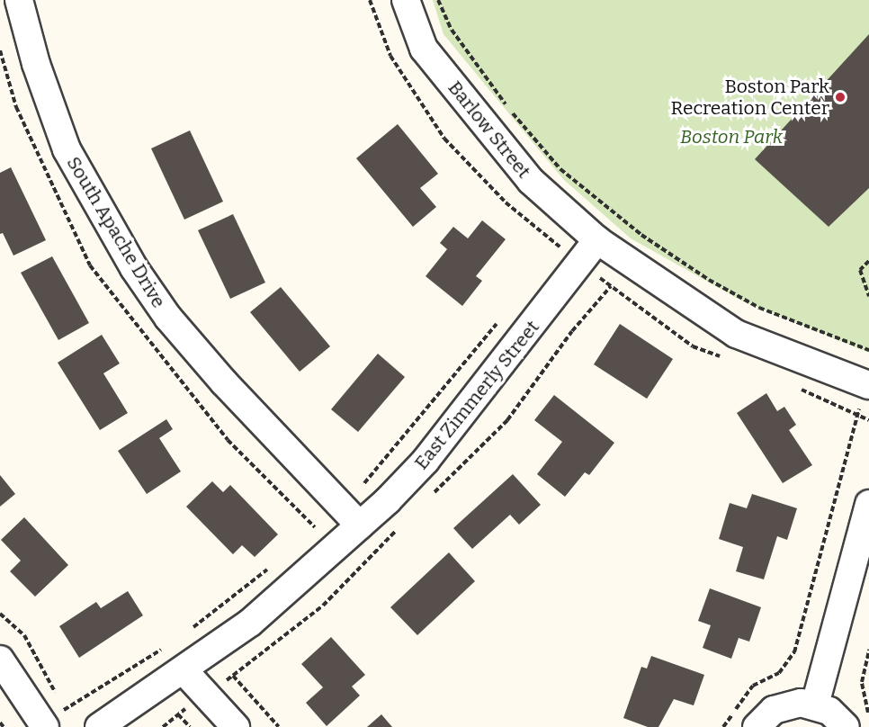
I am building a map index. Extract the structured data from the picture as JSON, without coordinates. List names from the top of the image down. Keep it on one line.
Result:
{"streets":{"street":["Barlow Street","South Apache Drive","East Zimmerly Street"]},"crossings":[["Barlow Street","East Zimmerly Street"],["South Apache Drive","East Zimmerly Street"]],"parks":["Boston Park"],"places":["Boston Park Recreation Center"]}
